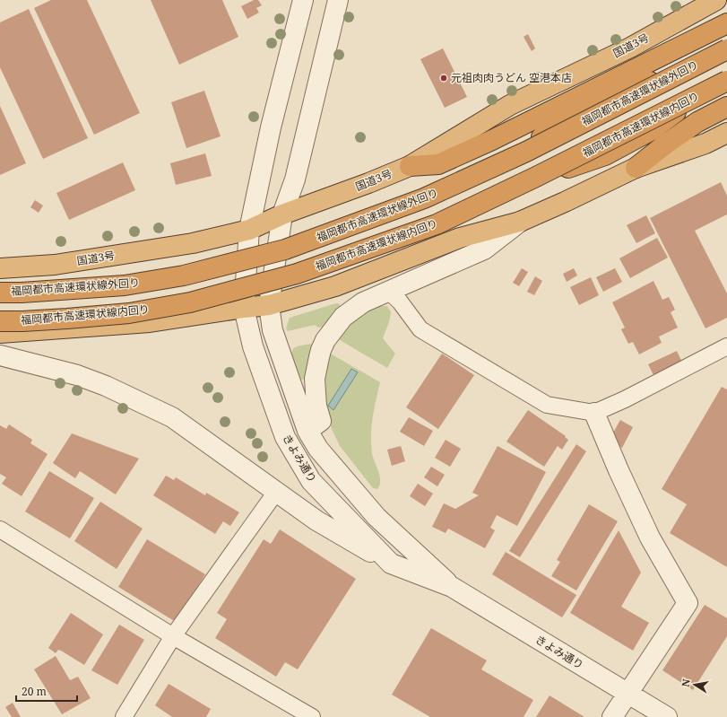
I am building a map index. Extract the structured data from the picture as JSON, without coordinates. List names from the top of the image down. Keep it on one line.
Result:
{"streets":{"highway":["国道3号","福岡都市高速環状線外回り","福岡都市高速環状線内回り"],"street":["きよみ通り"]},"crossings":[["国道3号","きよみ通り"]],"places":["元祖肉肉うどん 空港本店"],"scale_bar":"20 m","north":"left"}
